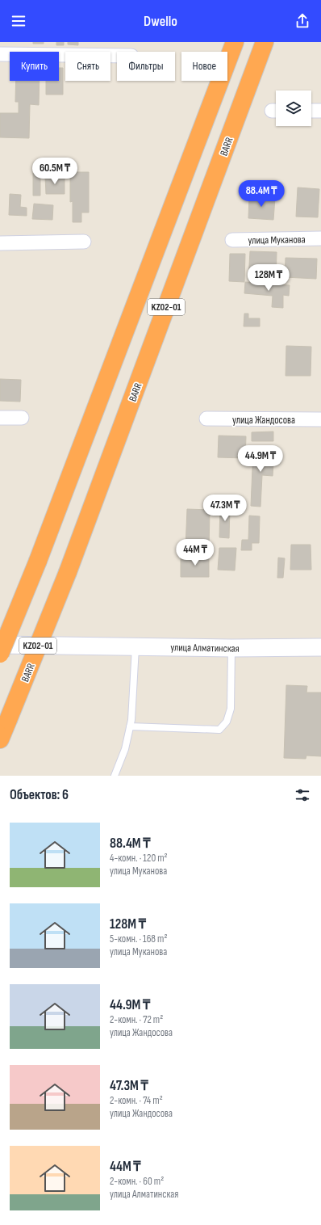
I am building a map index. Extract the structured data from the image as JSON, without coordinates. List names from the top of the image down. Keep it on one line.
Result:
{"streets":{"highway":["BARR","KZ02-01"],"street":["улица Муканова","улица Жандосова","улица Алматинская"]},"page":{"header":"Dwello","chip":["Купить","Снять","Фильтры","Новое"],"price":["60.5M ₸","88.4M ₸","128M ₸","44.9M ₸","47.3M ₸","44M ₸"],"heading":"Объектов: 6","list":[{"name":"88.4M ₸","note":"4-комн. · 120 m² · улица Муканова"},{"name":"128M ₸","note":"5-комн. · 168 m² · улица Муканова"},{"name":"44.9M ₸","note":"2-комн. · 72 m² · улица Жандосова"},{"name":"47.3M ₸","note":"2-комн. · 74 m² · улица Жандосова"},{"name":"44M ₸","note":"2-комн. · 60 m² · улица Алматинская"}]}}
